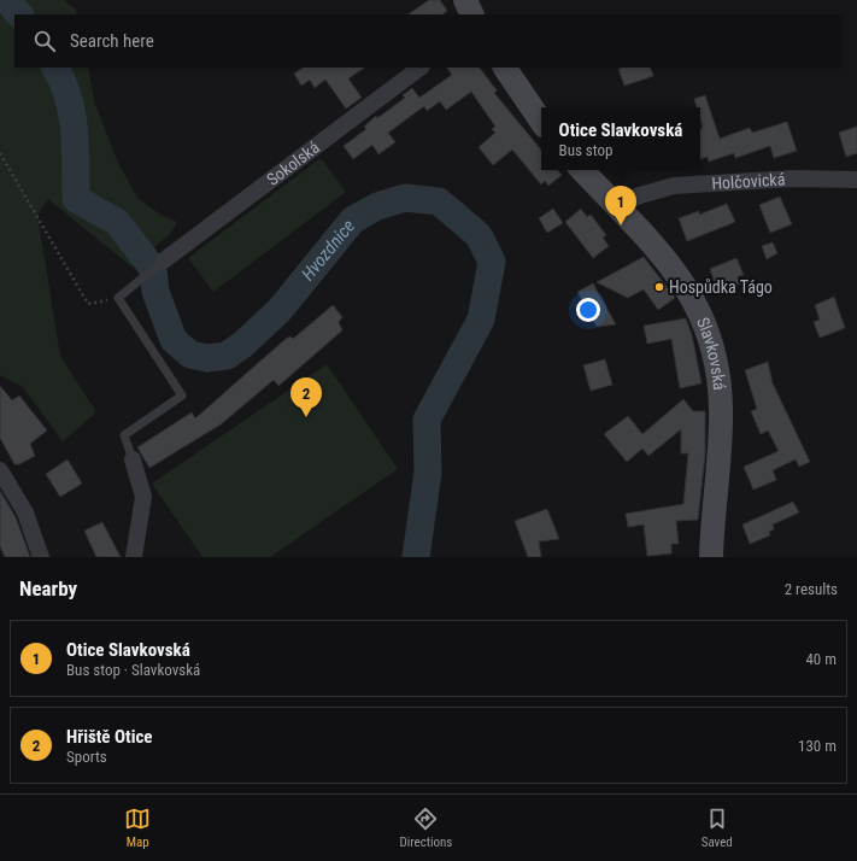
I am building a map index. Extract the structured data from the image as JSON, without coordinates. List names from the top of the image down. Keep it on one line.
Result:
{"streets":{"main road":["Slavkovská"],"street":["Sokolská","Holčovická"]},"crossings":[["Holčovická","Slavkovská"]],"water":["Hvozdnice"],"places":["Hospůdka Tágo"],"page":{"search":"Search here","popup":["Otice Slavkovská","Bus stop"],"pins":["1","2"],"heading":["Nearby","2 results"],"list":[{"mark":"1","name":"Otice Slavkovská","note":"Bus stop · Slavkovská","value":"40 m"},{"mark":"2","name":"Hřiště Otice","note":"Sports","value":"130 m"}],"nav":["Map","Directions","Saved"]}}
